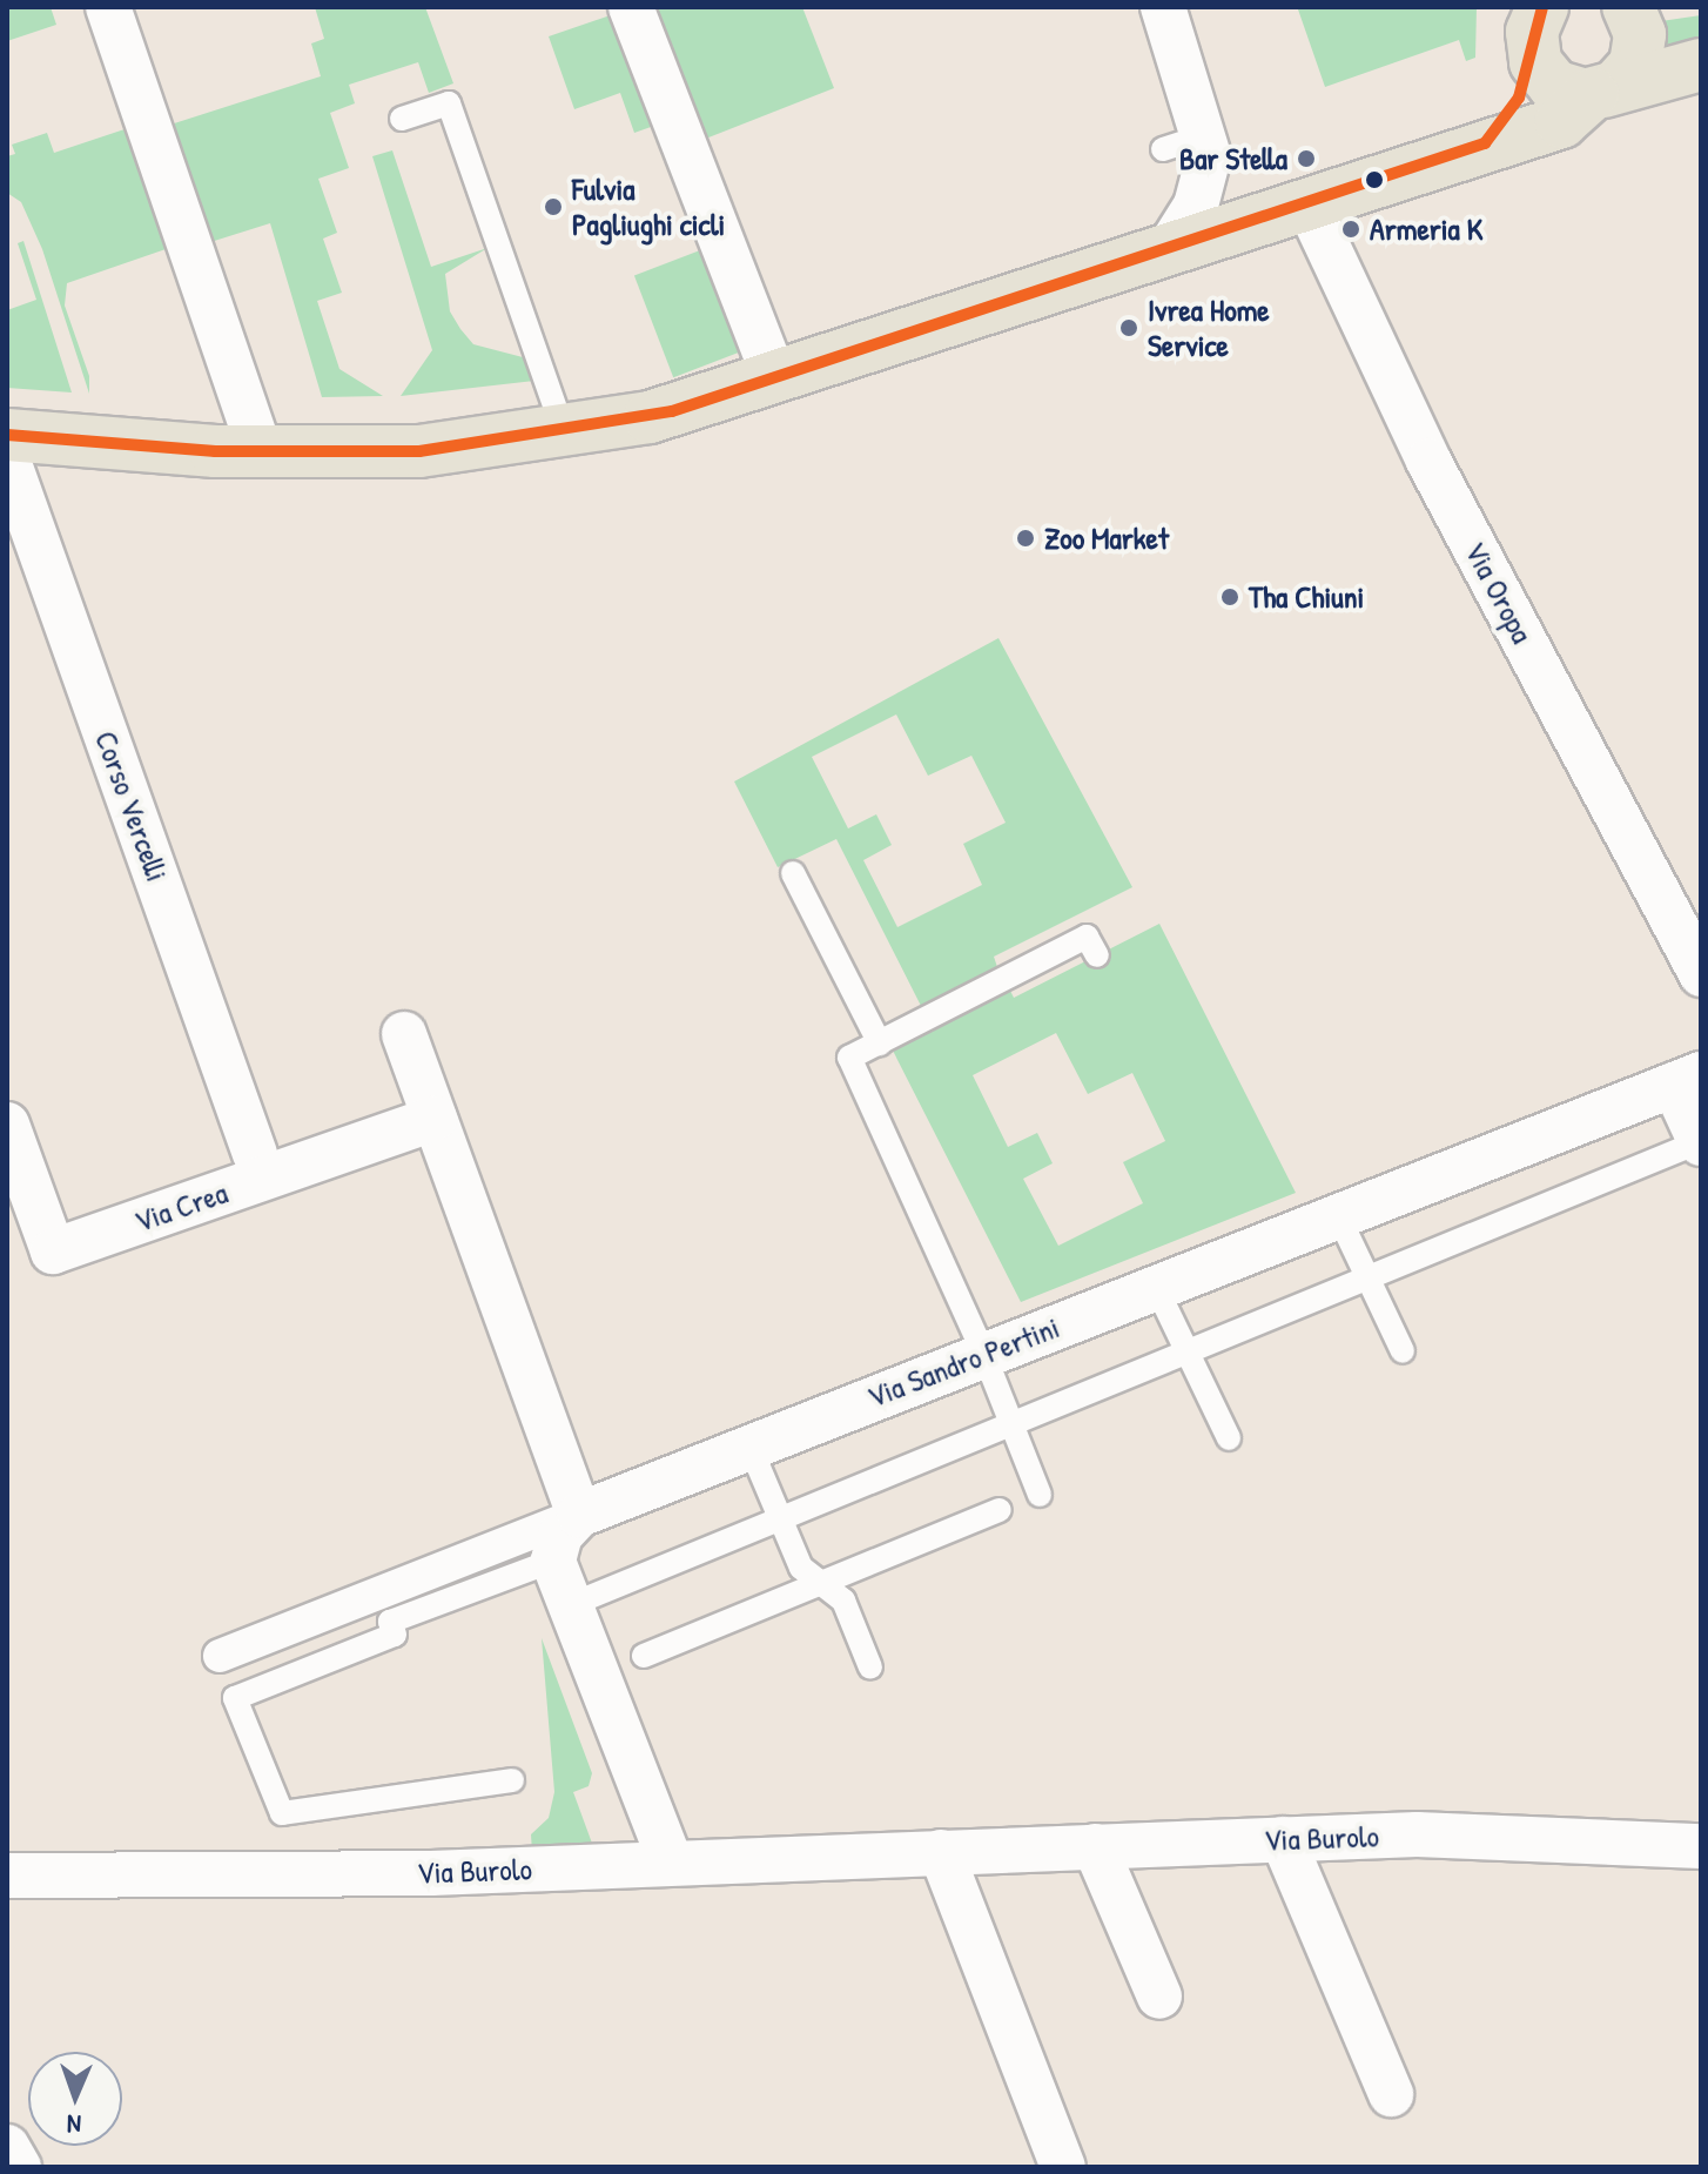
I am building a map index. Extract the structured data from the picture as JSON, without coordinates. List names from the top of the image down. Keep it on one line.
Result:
{"streets":{"street":["Via Oropa","Corso Vercelli","Via Crea","Via Sandro Pertini","Via Burolo"]},"places":["Bar Stella","Fulvia Pagliughi cicli","Armeria K","Ivrea Home Service","Zoo Market","Tha Chiuni"],"north":"bottom"}
